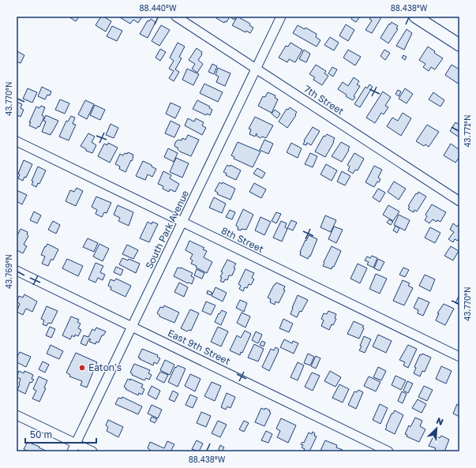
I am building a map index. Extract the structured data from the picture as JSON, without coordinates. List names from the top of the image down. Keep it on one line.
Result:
{"streets":{"street":["7th Street","South Park Avenue","8th Street","East 9th Street"]},"crossings":[["7th Street","South Park Avenue"],["South Park Avenue","8th Street"],["South Park Avenue","East 9th Street"]],"places":["Eaton's"],"scale_bar":"50 m","north":"top right","coordinates":["88.440°W","88.438°W","43.770°N","43.771°N","43.769°N"]}
